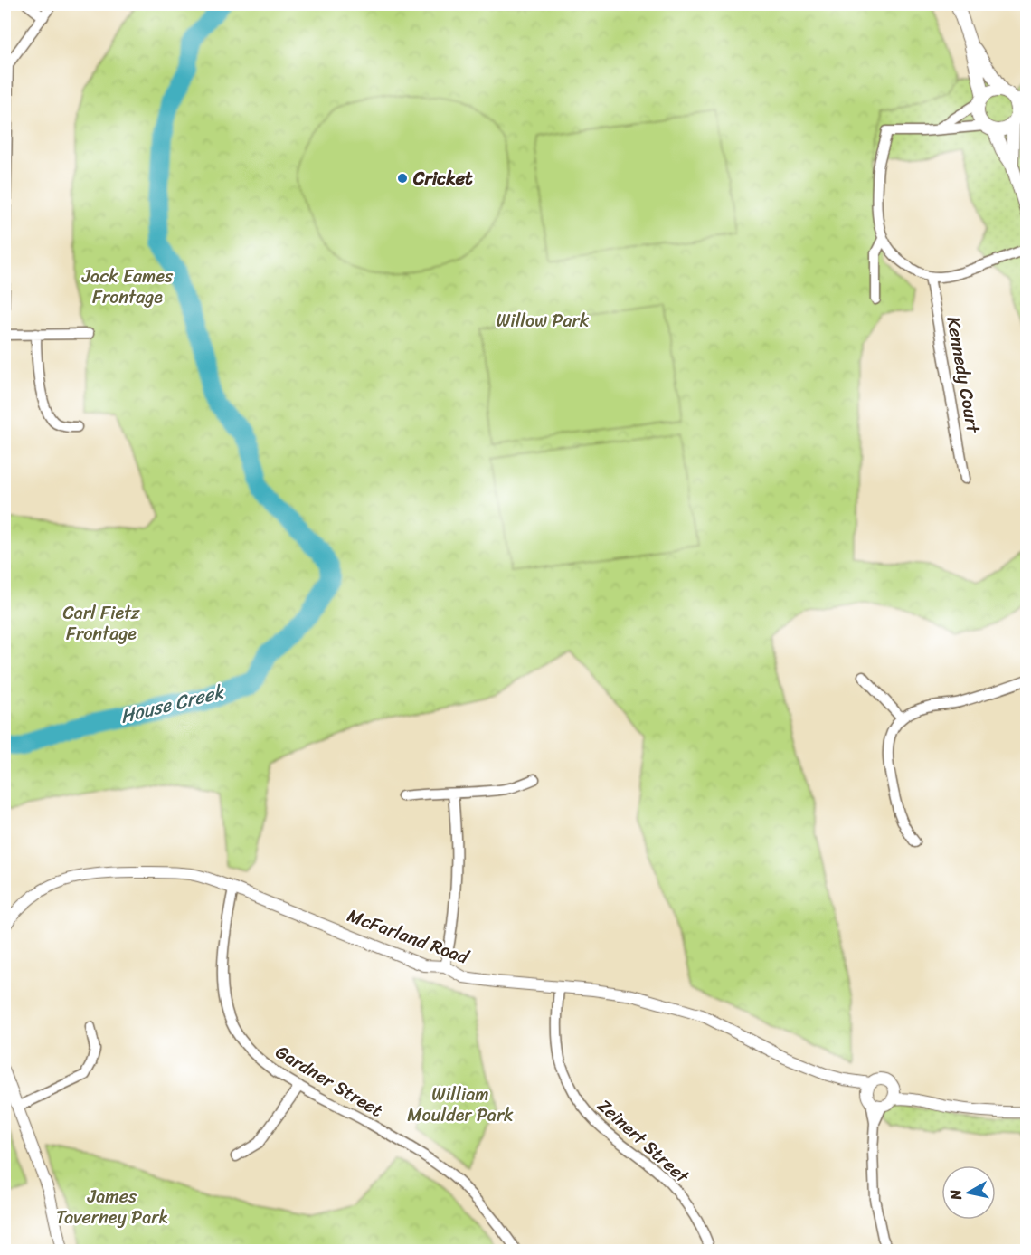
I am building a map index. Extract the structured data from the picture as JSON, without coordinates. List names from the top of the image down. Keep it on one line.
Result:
{"streets":{"street":["Kennedy Court","McFarland Road","Gardner Street","Zeinert Street"]},"crossings":[["McFarland Road","Gardner Street"],["McFarland Road","Zeinert Street"]],"water":["House Creek"],"parks":["Jack Eames Frontage","Willow Park","Carl Fietz Frontage","William Moulder Park","James Taverney Park"],"places":["Cricket"],"north":"left"}
